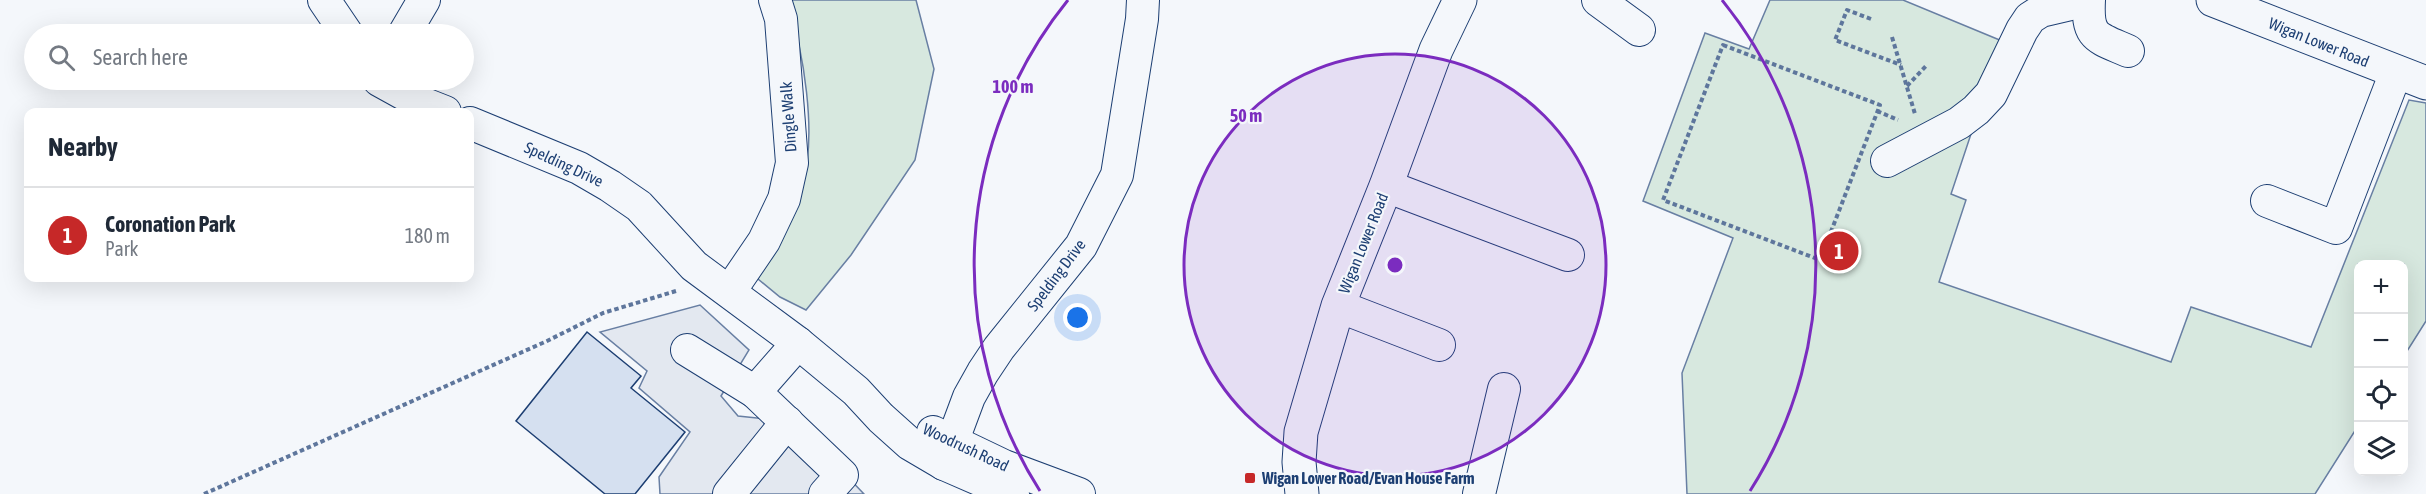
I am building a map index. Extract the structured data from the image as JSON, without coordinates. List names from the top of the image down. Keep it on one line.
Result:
{"streets":{"main road":["Wigan Lower Road"],"street":["Dingle Walk","Spelding Drive","Woodrush Road"]},"crossings":[["Dingle Walk","Spelding Drive"],["Dingle Walk","Woodrush Road"],["Spelding Drive","Woodrush Road"]],"places":{"transit":["Wigan Lower Road/Evan House Farm"]},"page":{"search":"Search here","heading":"Nearby","list":[{"mark":"1","name":"Coronation Park","note":"Park","value":"180 m"}],"pins":"1","map_buttons":["+","−"]},"rings":["100 m","50 m"]}
